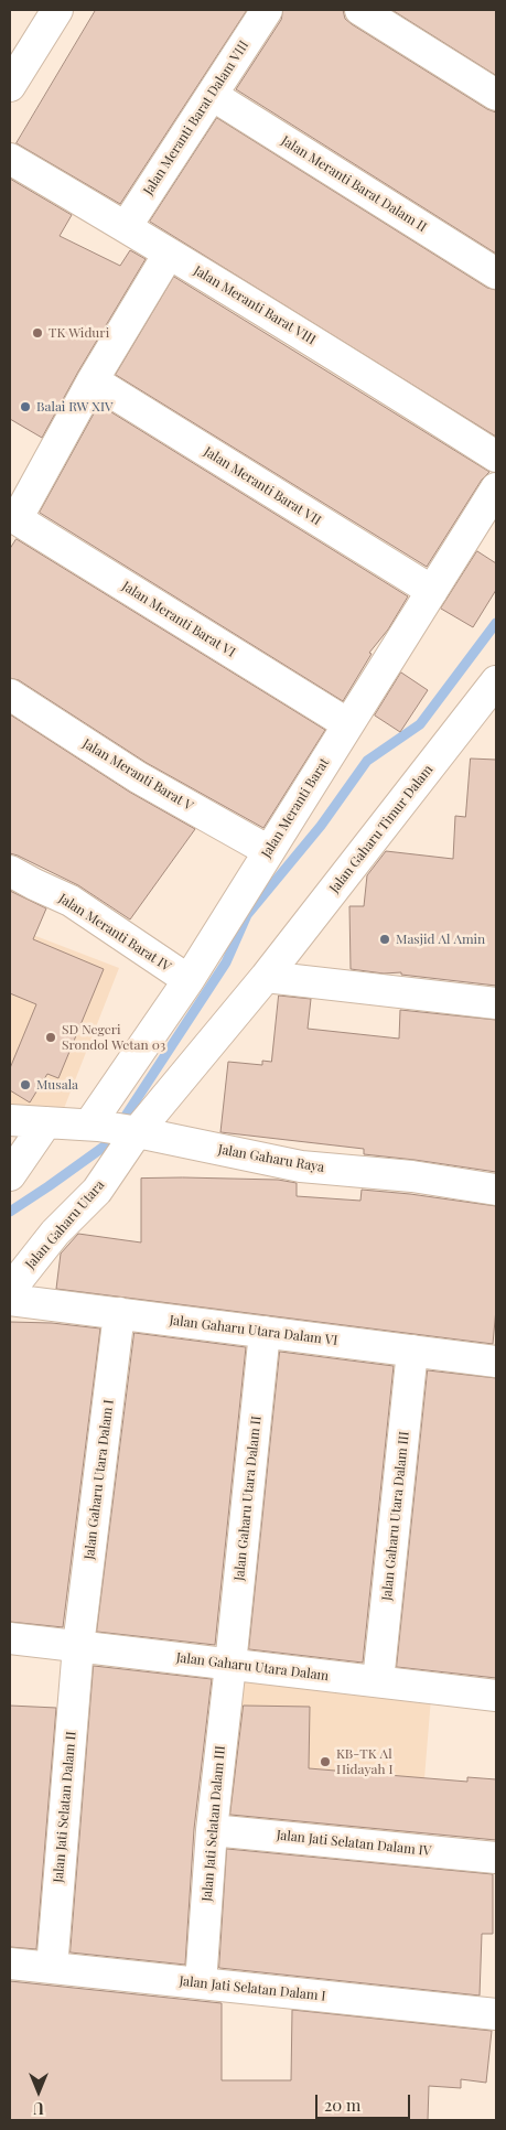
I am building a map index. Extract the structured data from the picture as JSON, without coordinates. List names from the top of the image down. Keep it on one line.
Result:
{"streets":{"street":["Jalan Meranti Barat Dalam VIII","Jalan Meranti Barat Dalam II","Jalan Meranti Barat VIII","Jalan Meranti Barat VII","Jalan Meranti Barat VI","Jalan Meranti Barat V","Jalan Meranti Barat","Jalan Gaharu Timur Dalam","Jalan Meranti Barat IV","Jalan Gaharu Raya","Jalan Gaharu Utara","Jalan Gaharu Utara Dalam VI","Jalan Gaharu Utara Dalam I","Jalan Gaharu Utara Dalam II","Jalan Gaharu Utara Dalam III","Jalan Gaharu Utara Dalam","Jalan Jati Selatan Dalam II","Jalan Jati Selatan Dalam III","Jalan Jati Selatan Dalam IV","Jalan Jati Selatan Dalam I"]},"crossings":[["Jalan Meranti Barat Dalam VIII","Jalan Meranti Barat Dalam II"],["Jalan Meranti Barat Dalam VIII","Jalan Meranti Barat VIII"],["Jalan Meranti Barat VII","Jalan Meranti Barat"],["Jalan Meranti Barat VI","Jalan Meranti Barat"],["Jalan Meranti Barat V","Jalan Meranti Barat"],["Jalan Meranti Barat","Jalan Meranti Barat IV"],["Jalan Meranti Barat","Jalan Gaharu Raya"],["Jalan Gaharu Timur Dalam","Jalan Gaharu Raya"],["Jalan Gaharu Timur Dalam","Jalan Gaharu Utara"],["Jalan Gaharu Raya","Jalan Gaharu Utara"],["Jalan Gaharu Utara Dalam VI","Jalan Gaharu Utara Dalam I"],["Jalan Gaharu Utara Dalam VI","Jalan Gaharu Utara Dalam II"],["Jalan Gaharu Utara Dalam VI","Jalan Gaharu Utara Dalam III"],["Jalan Gaharu Utara Dalam I","Jalan Gaharu Utara Dalam"],["Jalan Gaharu Utara Dalam I","Jalan Jati Selatan Dalam II"],["Jalan Gaharu Utara Dalam II","Jalan Gaharu Utara Dalam"],["Jalan Gaharu Utara Dalam II","Jalan Jati Selatan Dalam III"],["Jalan Gaharu Utara Dalam III","Jalan Gaharu Utara Dalam"],["Jalan Gaharu Utara Dalam","Jalan Jati Selatan Dalam II"],["Jalan Gaharu Utara Dalam","Jalan Jati Selatan Dalam III"],["Jalan Jati Selatan Dalam II","Jalan Jati Selatan Dalam I"],["Jalan Jati Selatan Dalam III","Jalan Jati Selatan Dalam IV"],["Jalan Jati Selatan Dalam III","Jalan Jati Selatan Dalam I"]],"places":["TK Widuri","Balai RW XIV","Masjid Al Amin","SD Negeri Srondol Wetan 03","Musala","KB-TK Al Hidayah I"],"scale_bar":"20 m","north":"bottom"}
